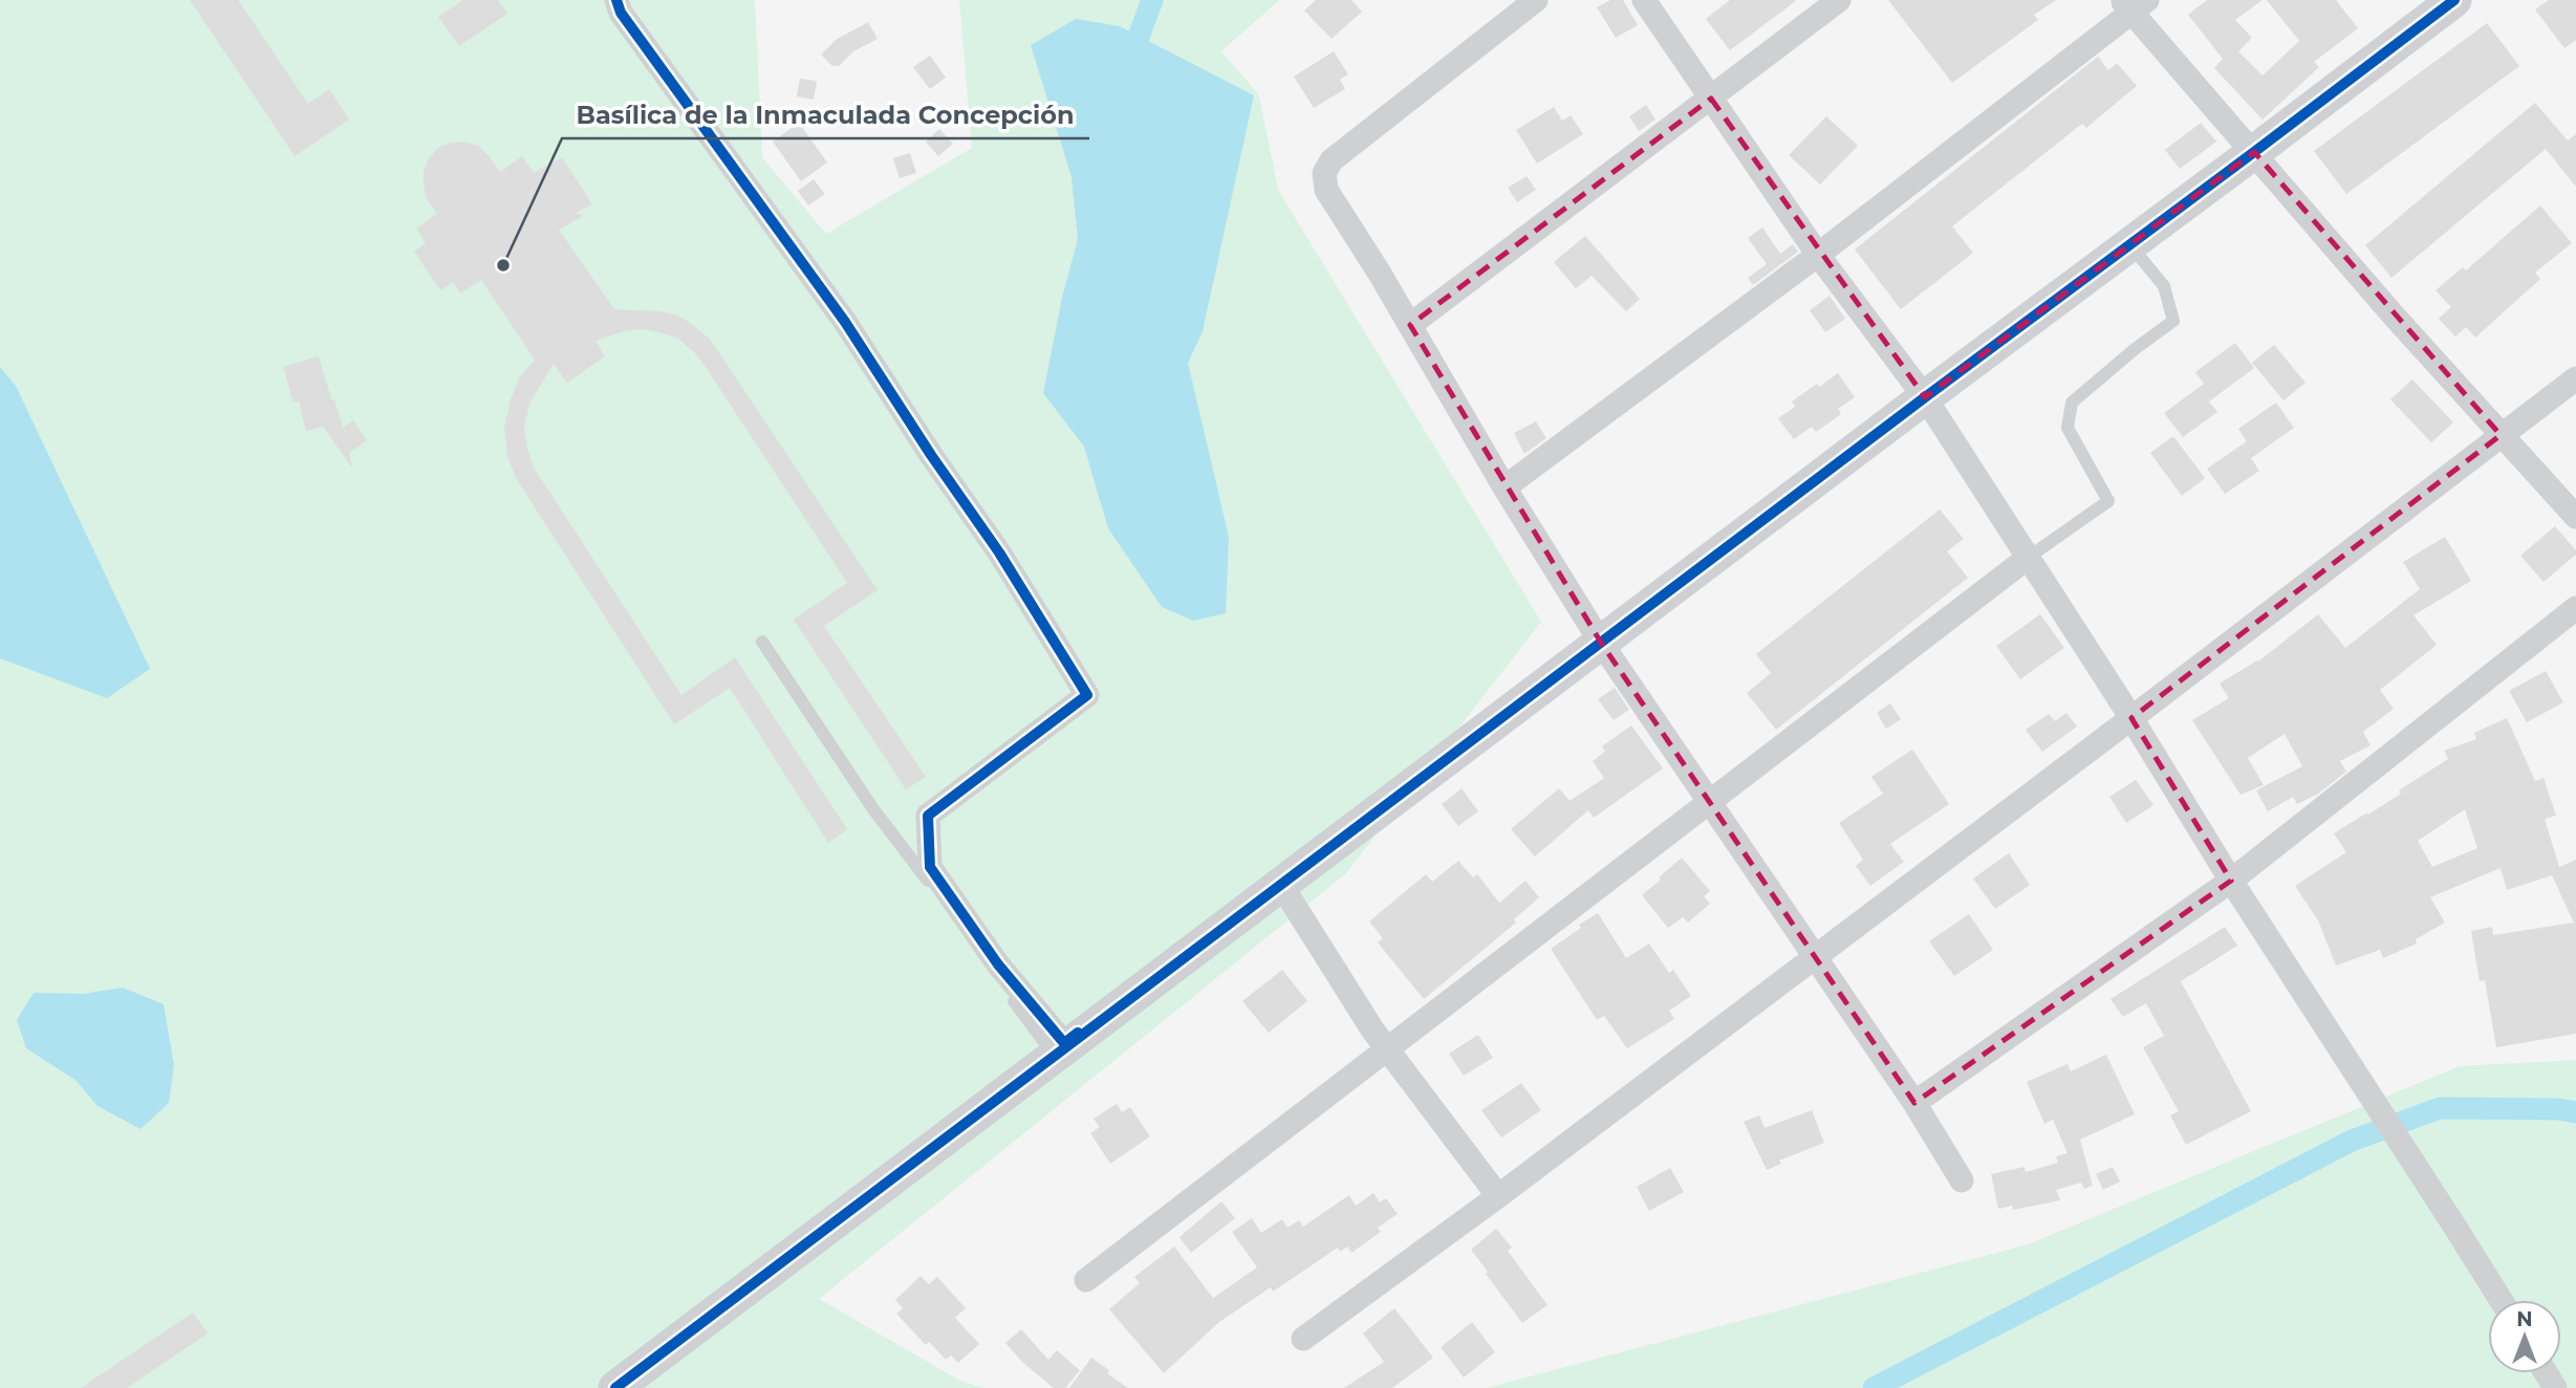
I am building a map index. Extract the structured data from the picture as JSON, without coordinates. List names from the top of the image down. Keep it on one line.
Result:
{"places":["Basílica de la Inmaculada Concepción"],"north":"top"}
